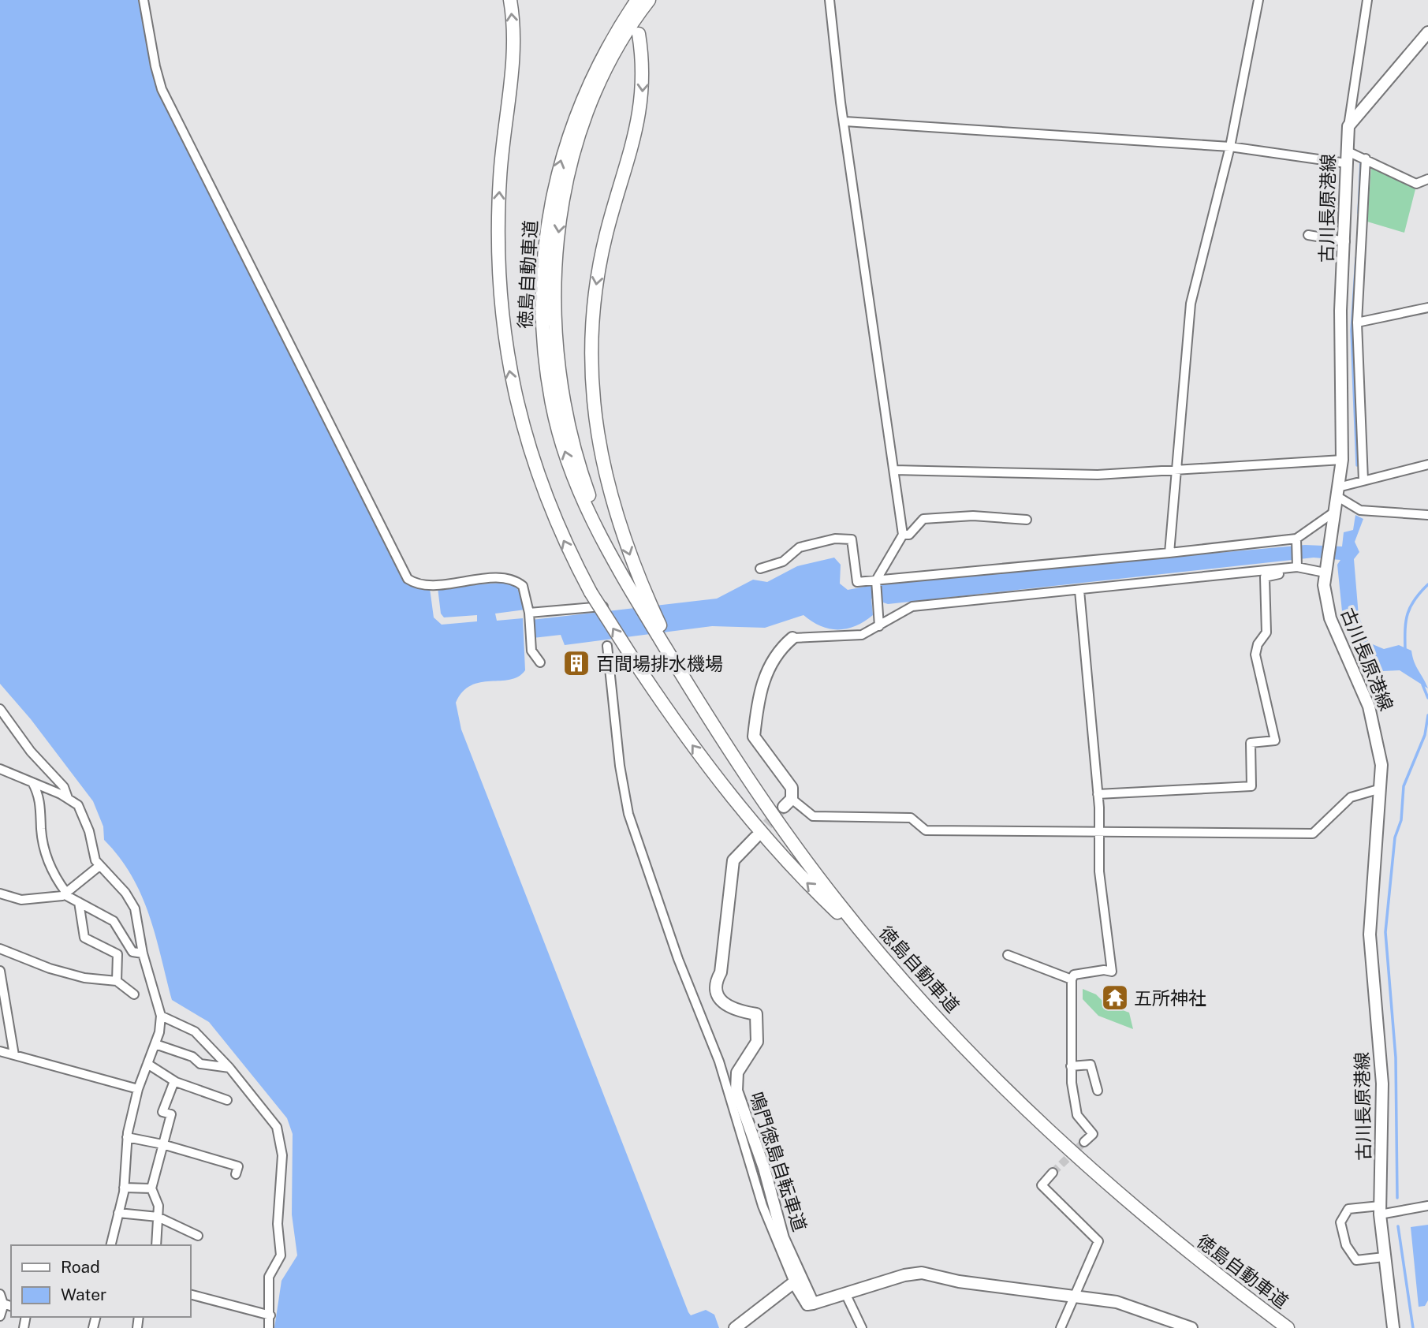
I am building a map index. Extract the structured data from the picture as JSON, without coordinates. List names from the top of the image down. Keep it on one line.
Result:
{"streets":{"highway":["徳島自動車道"],"main road":["古川長原港線","鳴門徳島自転車道"]},"places":{"building":["百間場排水機場"],"temple":["五所神社"]},"legend":["Road","Water"]}
